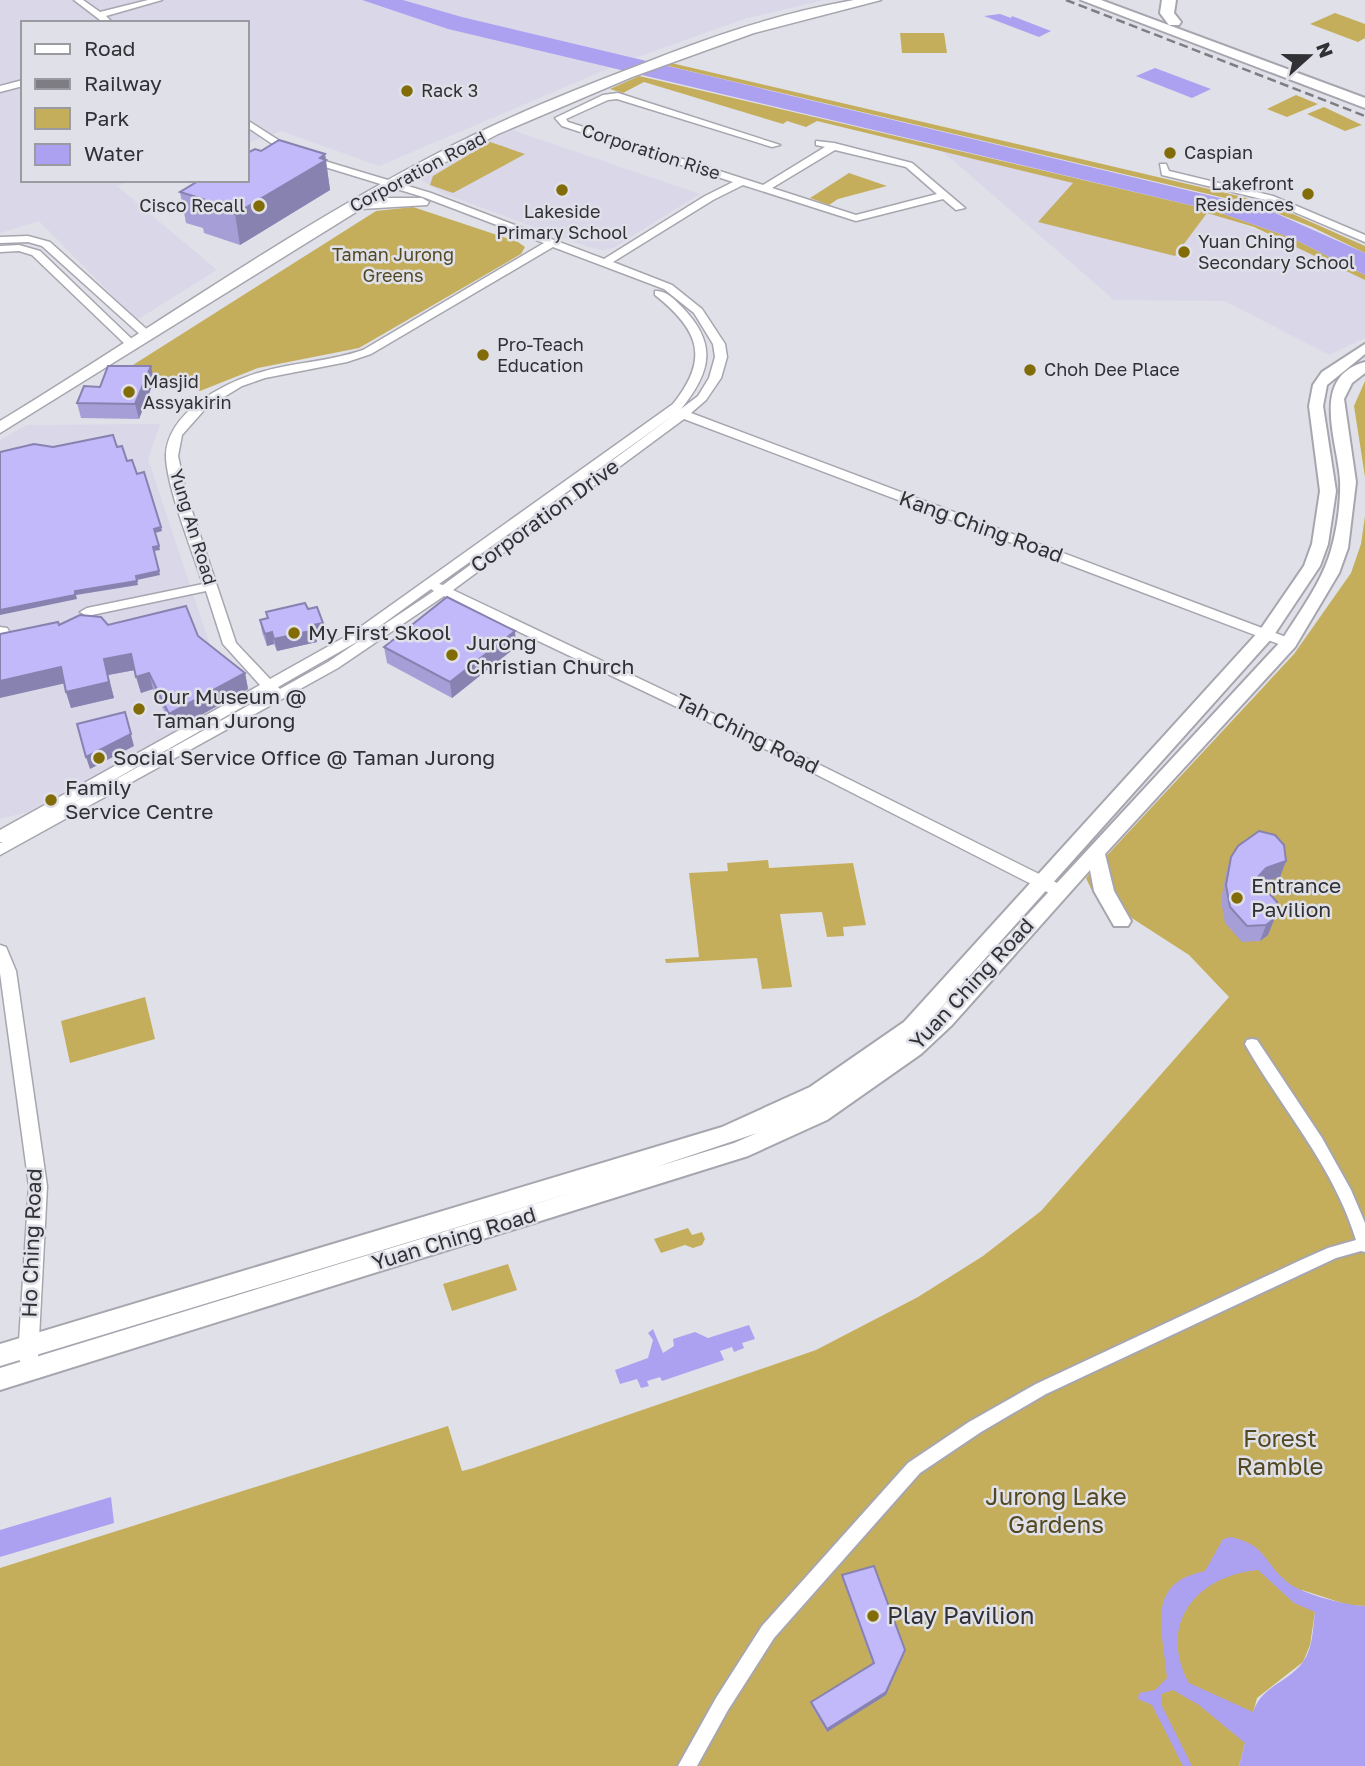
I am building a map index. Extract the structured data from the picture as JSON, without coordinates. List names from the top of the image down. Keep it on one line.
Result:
{"streets":{"main road":["Corporation Road"],"street":["Corporation Rise","Corporation Drive","Yung An Road","Kang Ching Road","Tah Ching Road","Yuan Ching Road","Ho Ching Road"]},"crossings":[["Corporation Rise","Corporation Road"],["Corporation Road","Corporation Drive"],["Corporation Drive","Yung An Road"],["Corporation Drive","Kang Ching Road"],["Corporation Drive","Tah Ching Road"],["Kang Ching Road","Yuan Ching Road"],["Tah Ching Road","Yuan Ching Road"],["Yuan Ching Road","Ho Ching Road"]],"parks":["Taman Jurong Greens","Forest Ramble","Jurong Lake Gardens"],"places":["Rack 3","Caspian","Lakeside Primary School","Lakefront Residences","Cisco Recall","Yuan Ching Secondary School","Pro-Teach Education","Choh Dee Place","Masjid Assyakirin","My First Skool","Jurong Christian Church","Our Museum @ Taman Jurong","Social Service Office @ Taman Jurong","Family Service Centre","Entrance Pavilion","Play Pavilion"],"legend":["Road","Railway","Park","Water"],"north":"right"}
